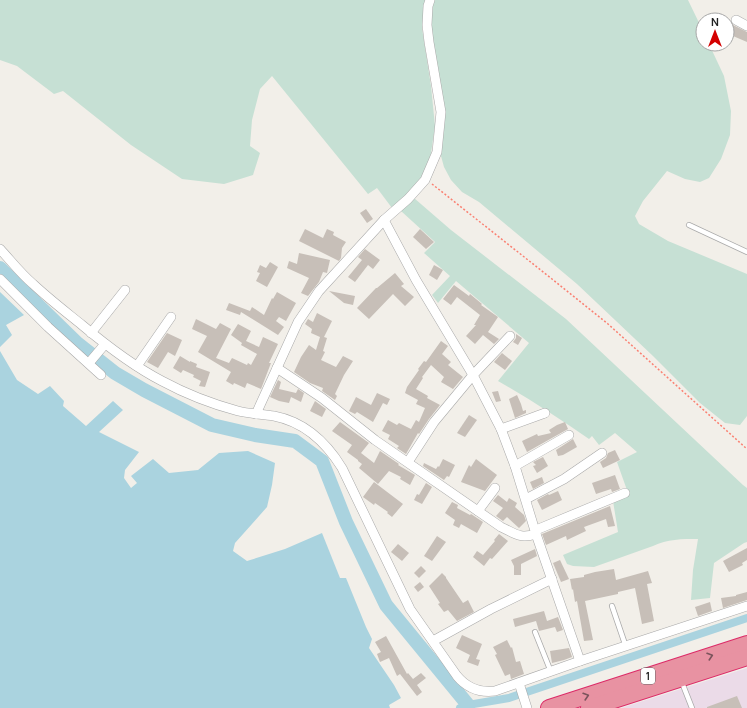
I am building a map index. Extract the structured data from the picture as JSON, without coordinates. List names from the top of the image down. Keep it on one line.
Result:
{"streets":{"highway":["1"]},"north":"top"}
